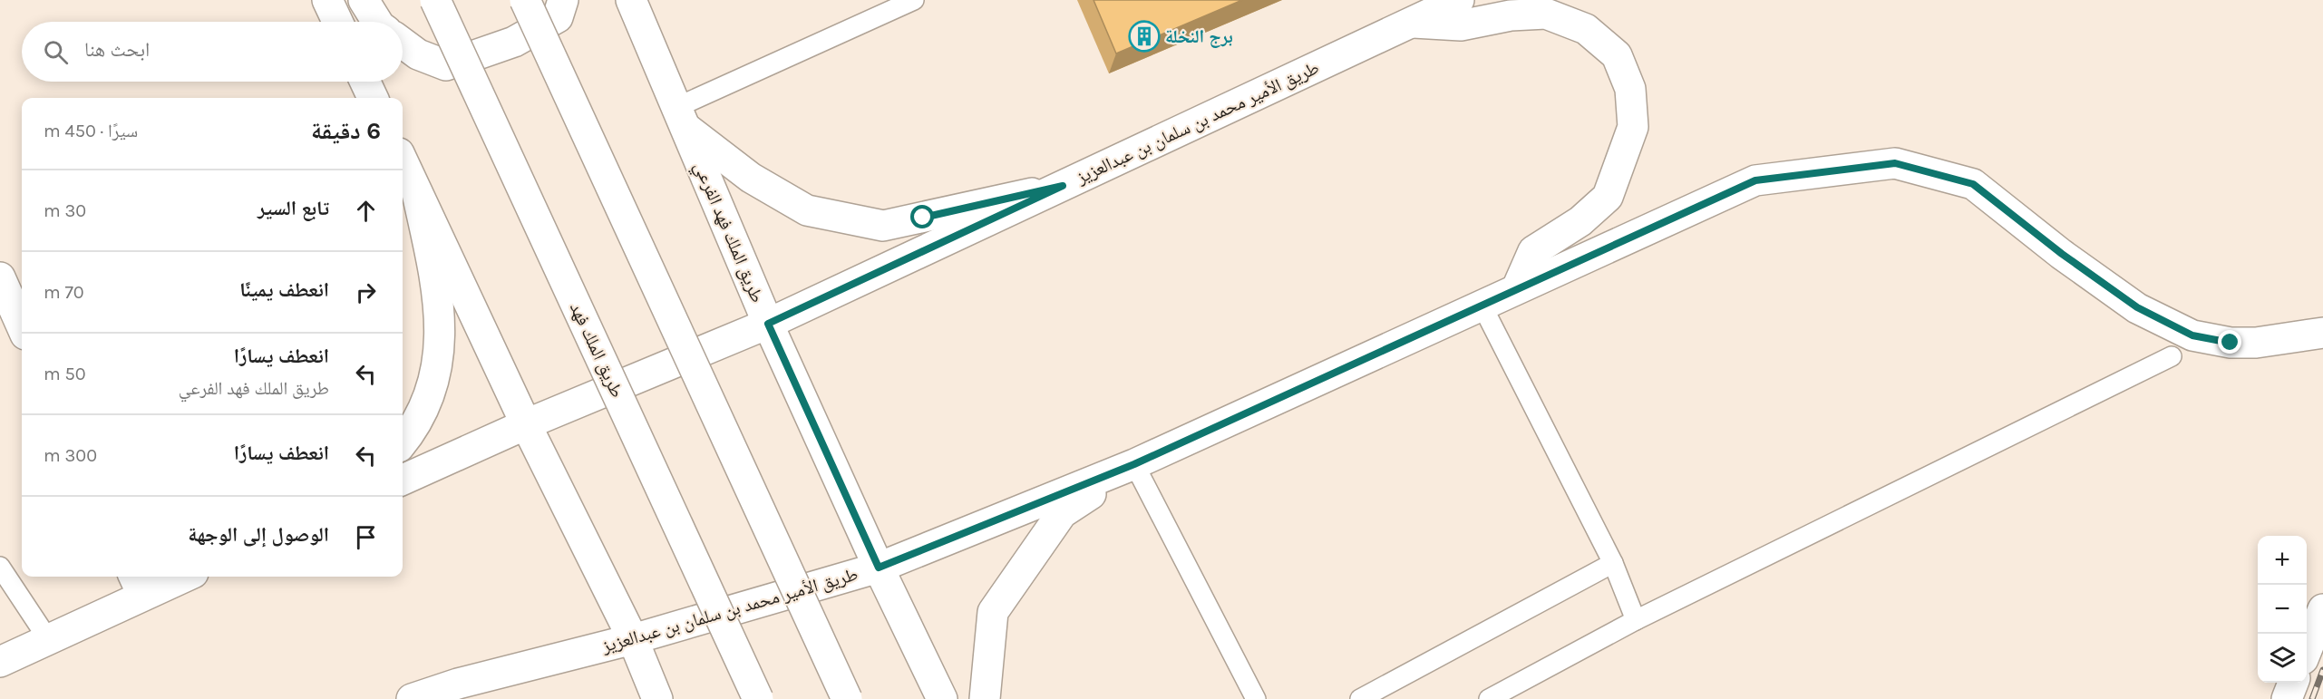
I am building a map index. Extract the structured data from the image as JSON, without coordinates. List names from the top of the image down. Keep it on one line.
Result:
{"streets":{"main road":["طريق الأمير محمد بن سلمان بن عبدالعزيز","طريق الملك فهد الفرعي","طريق الملك فهد"]},"crossings":[["طريق الأمير محمد بن سلمان بن عبدالعزيز","طريق الملك فهد الفرعي"]],"places":{"building":["برج النخلة"]},"page":{"search":"ابحث هنا","heading":["6 دقيقة","سيرًا · 450 m"],"list":[["تابع السير","30 m"],["انعطف يمينًا","70 m"],["انعطف يسارًا","طريق الملك فهد الفرعي","50 m"],["انعطف يسارًا","300 m"],"الوصول إلى الوجهة"],"map_buttons":["+","−"]}}
